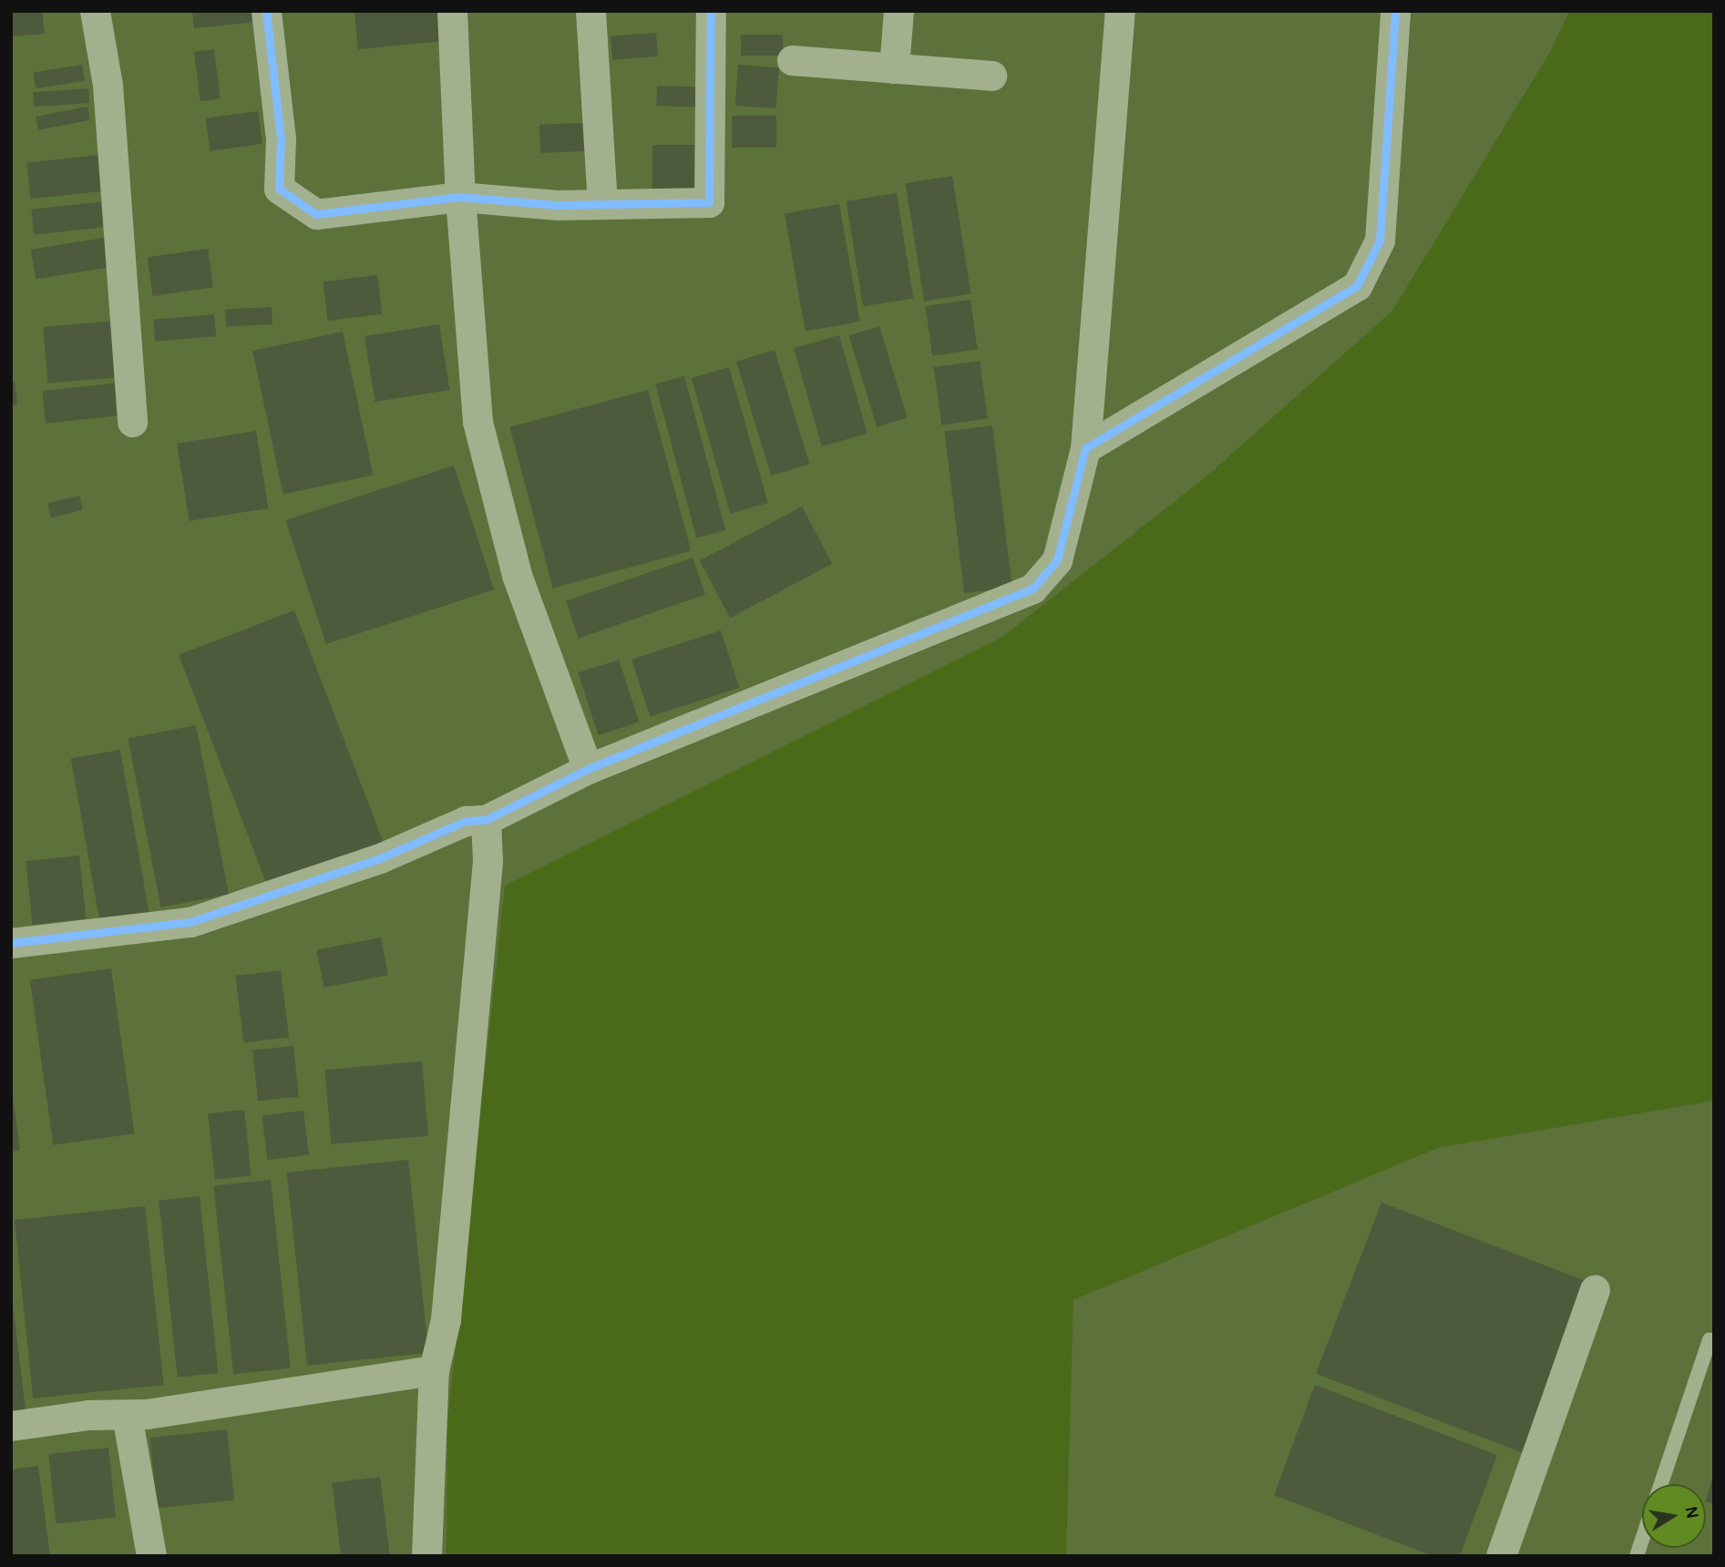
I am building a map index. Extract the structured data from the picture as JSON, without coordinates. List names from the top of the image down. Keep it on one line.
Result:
{"north":"right"}
